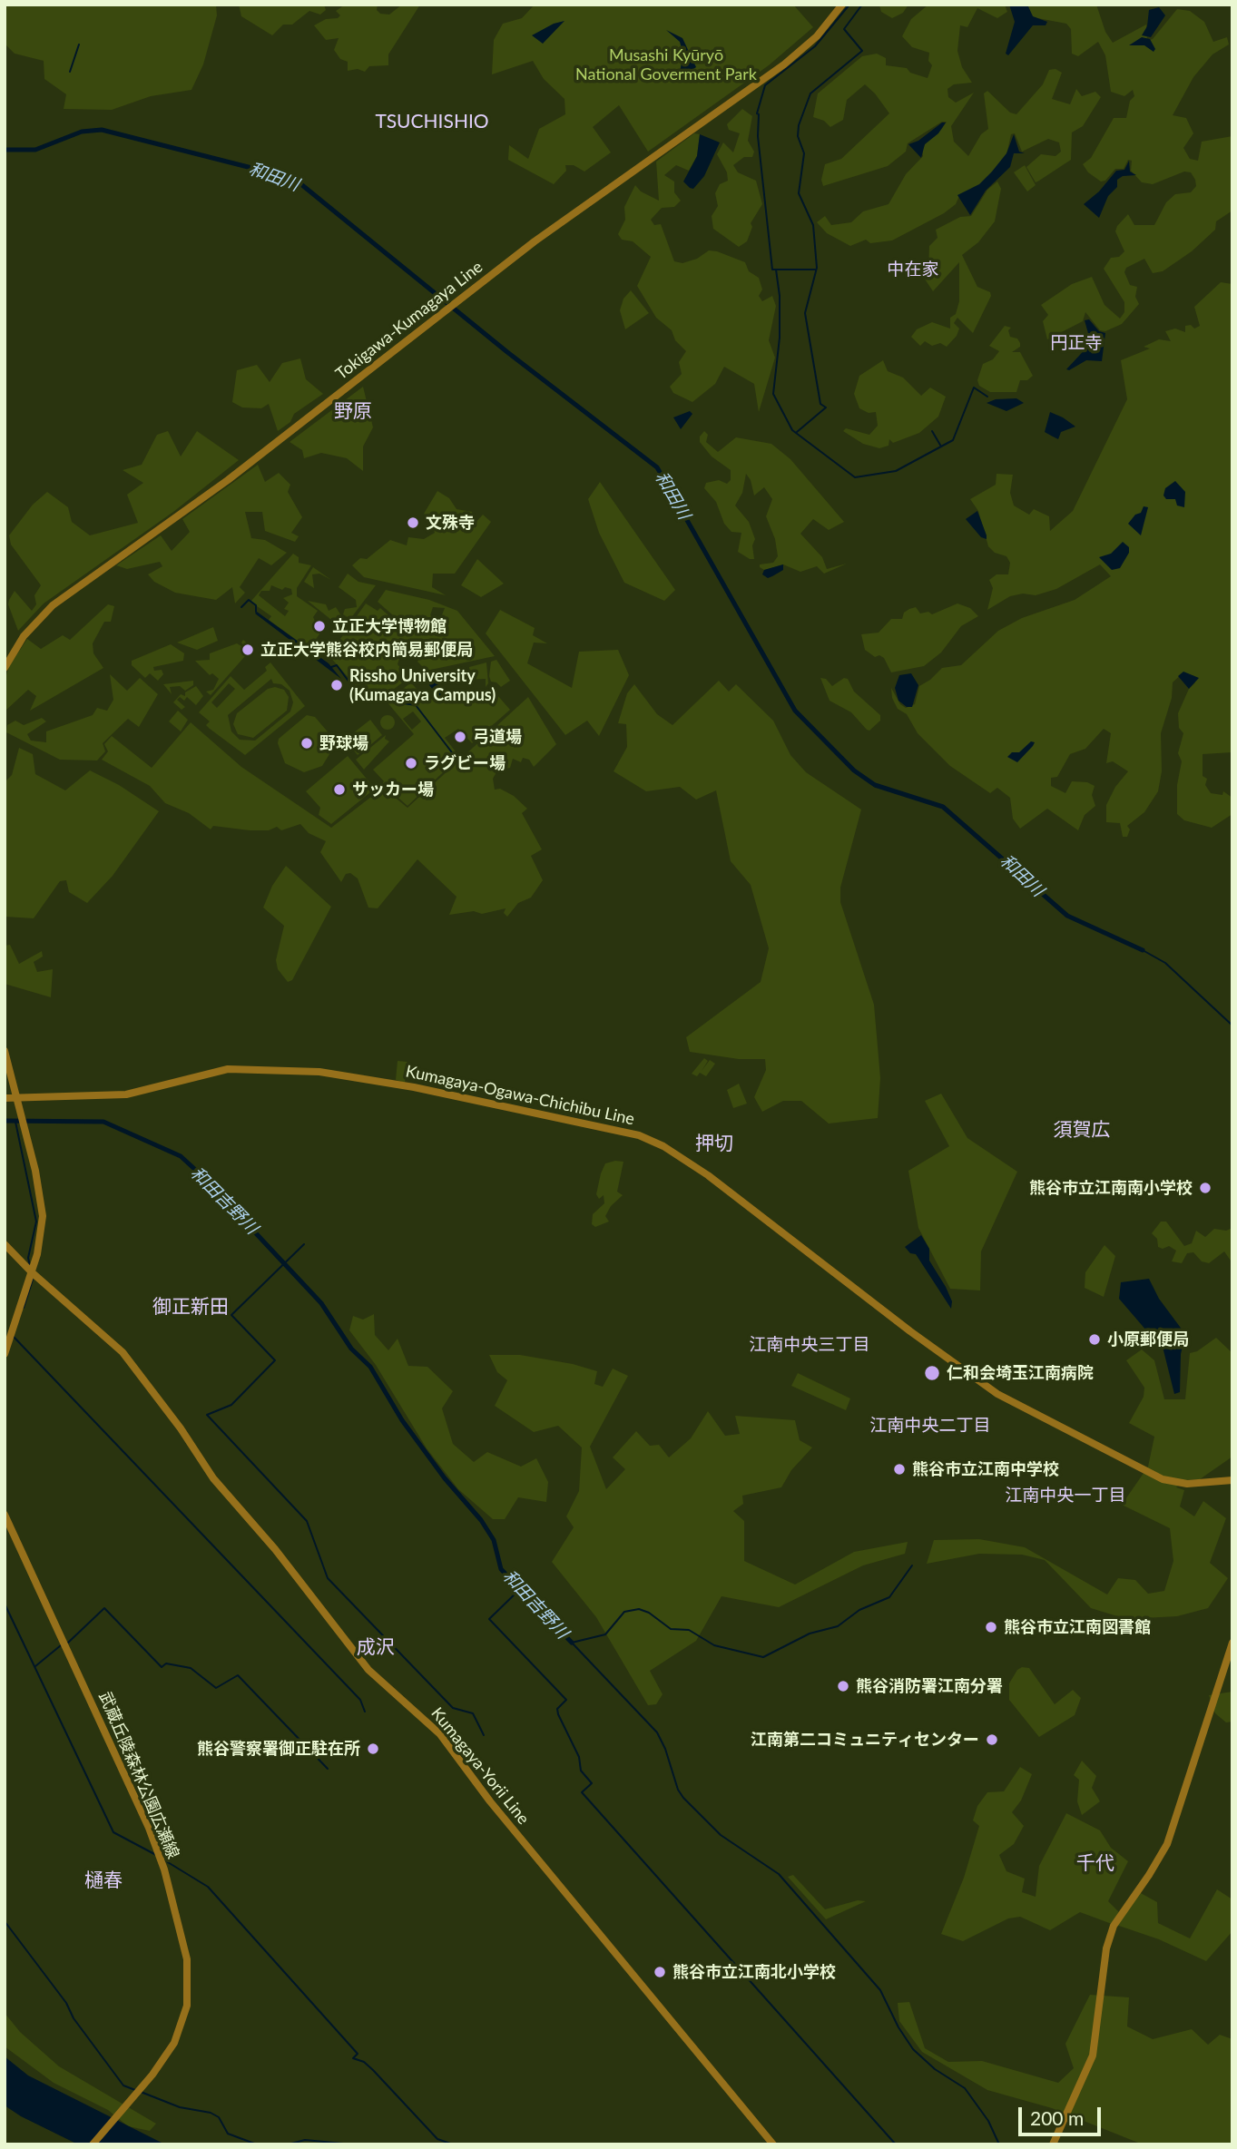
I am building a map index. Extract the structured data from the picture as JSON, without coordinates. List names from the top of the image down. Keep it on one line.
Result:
{"streets":{"main road":["Tokigawa-Kumagaya Line","Kumagaya-Ogawa-Chichibu Line","Kumagaya-Yorii Line","武蔵丘陵森林公園広瀬線"]},"districts":["TSUCHISHIO","中在家","円正寺","野原","須賀広","押切","御正新田","江南中央三丁目","江南中央二丁目","江南中央一丁目","成沢","千代","樋春"],"water":["和田川","和田吉野川"],"parks":["Musashi Kyūryō National Goverment Park"],"places":["文殊寺","立正大学博物館","立正大学熊谷校内簡易郵便局","Rissho University (Kumagaya Campus)","弓道場","野球場","ラグビー場","サッカー場","熊谷市立江南南小学校","小原郵便局","仁和会埼玉江南病院","熊谷市立江南中学校","熊谷市立江南図書館","熊谷消防署江南分署","江南第二コミュニティセンター","熊谷警察署御正駐在所","熊谷市立江南北小学校"],"scale_bar":"200 m"}
